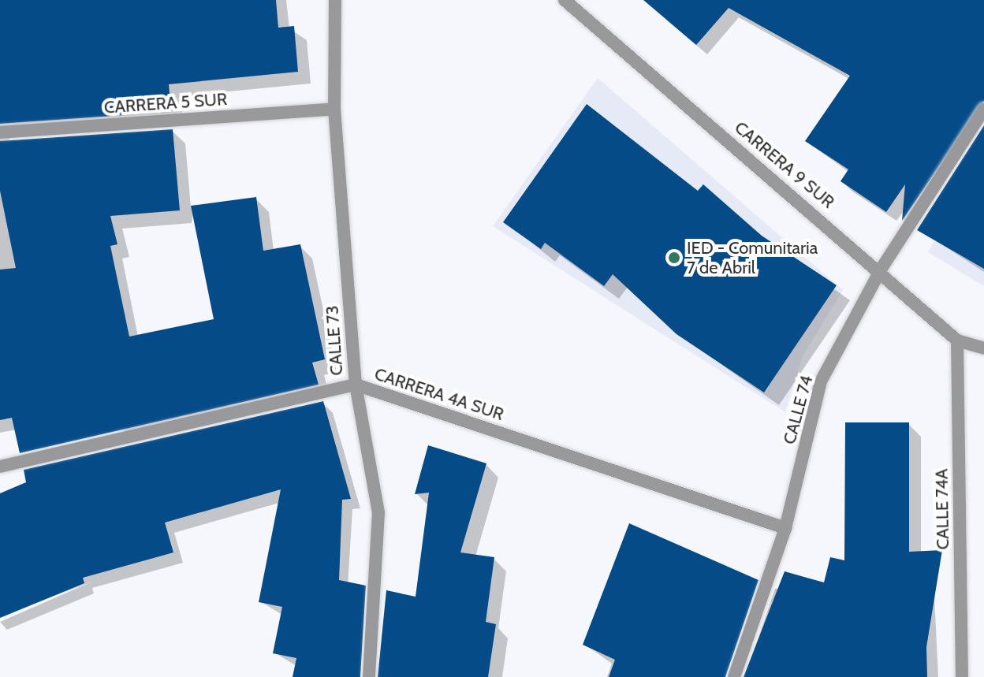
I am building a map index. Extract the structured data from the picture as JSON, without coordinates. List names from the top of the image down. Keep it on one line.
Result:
{"streets":{"street":["CARRERA 5 SUR","CARRERA 9 SUR","CALLE 73","CARRERA 4A SUR","CALLE 74","CALLE 74A"]},"crossings":[["CARRERA 5 SUR","CALLE 73"],["CARRERA 9 SUR","CALLE 74"],["CARRERA 9 SUR","CALLE 74A"],["CALLE 73","CARRERA 4A SUR"],["CARRERA 4A SUR","CALLE 74"]],"places":["IED - Comunitaria 7 de Abril"]}
